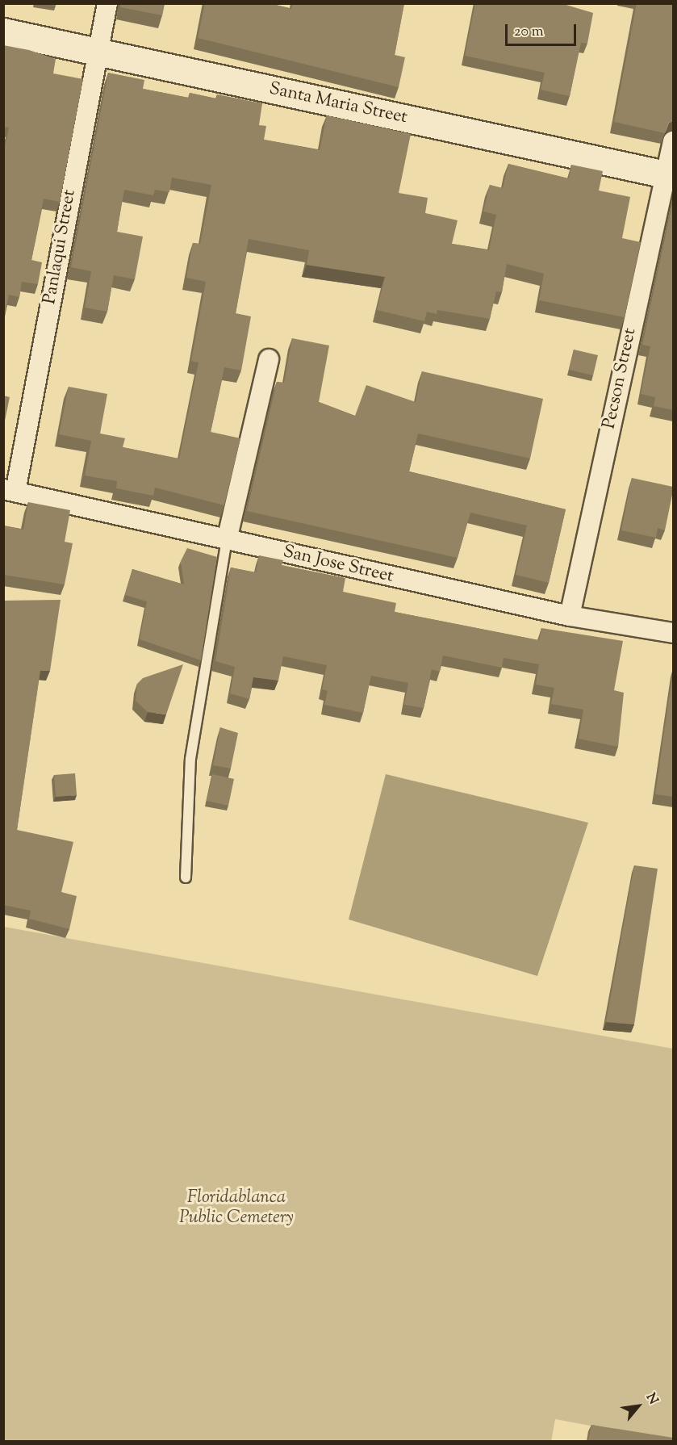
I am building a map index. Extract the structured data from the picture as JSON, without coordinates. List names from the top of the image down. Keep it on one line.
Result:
{"streets":{"street":["Santa Maria Street","Panlaqui Street","Pecson Street","San Jose Street"]},"crossings":[["Santa Maria Street","Panlaqui Street"],["Santa Maria Street","Pecson Street"],["Panlaqui Street","San Jose Street"],["Pecson Street","San Jose Street"]],"parks":["Floridablanca Public Cemetery"],"scale_bar":"20 m","north":"top right"}
